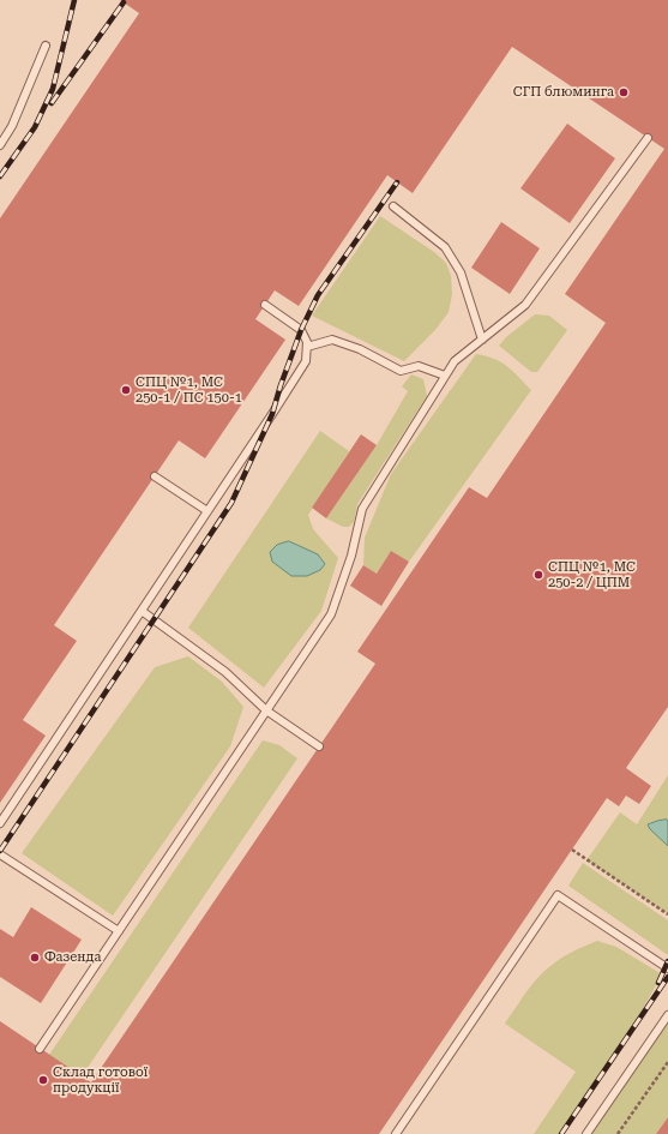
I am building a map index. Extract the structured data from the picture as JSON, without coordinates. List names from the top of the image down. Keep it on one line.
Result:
{"places":["СГП блюминга","СПЦ №1, МС 250-1 / ПС 150-1","СПЦ №1, МС 250-2 / ЦПМ","Фазенда","Склад готової продукції"]}
